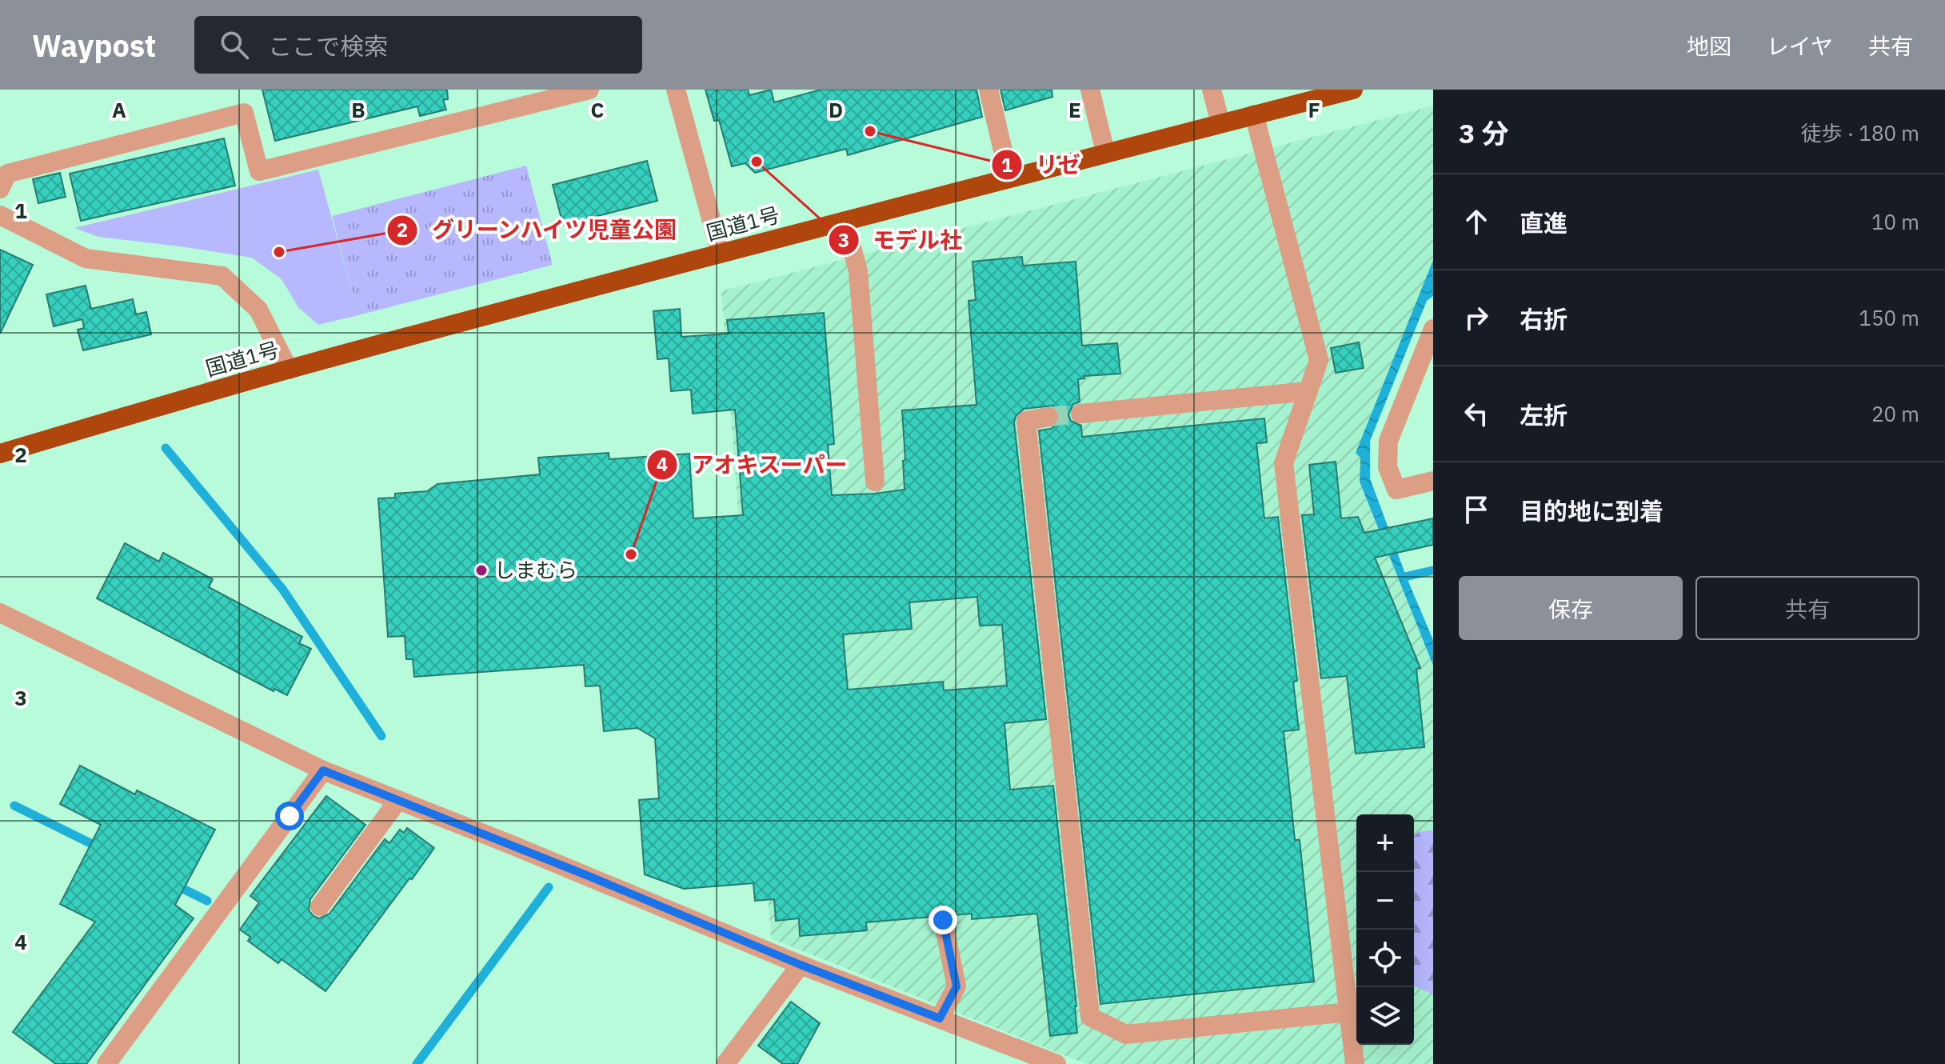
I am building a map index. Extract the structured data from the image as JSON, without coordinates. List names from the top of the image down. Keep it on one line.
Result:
{"streets":{"highway":["国道1号"]},"places":["リゼ","モデル社","グリーンハイツ児童公園","アオキスーパー","しまむら"],"page":{"header":"Waypost","search":"ここで検索","nav":["地図","レイヤ","共有"],"heading":["3 分","徒歩 · 180 m"],"list":[["直進","10 m"],["右折","150 m"],["左折","20 m"],"目的地に到着"],"buttons":["保存","共有"],"map_buttons":["+","−"]},"grid":{"columns":["A","B","C","D","E","F"],"rows":["1","2","3","4"]}}
